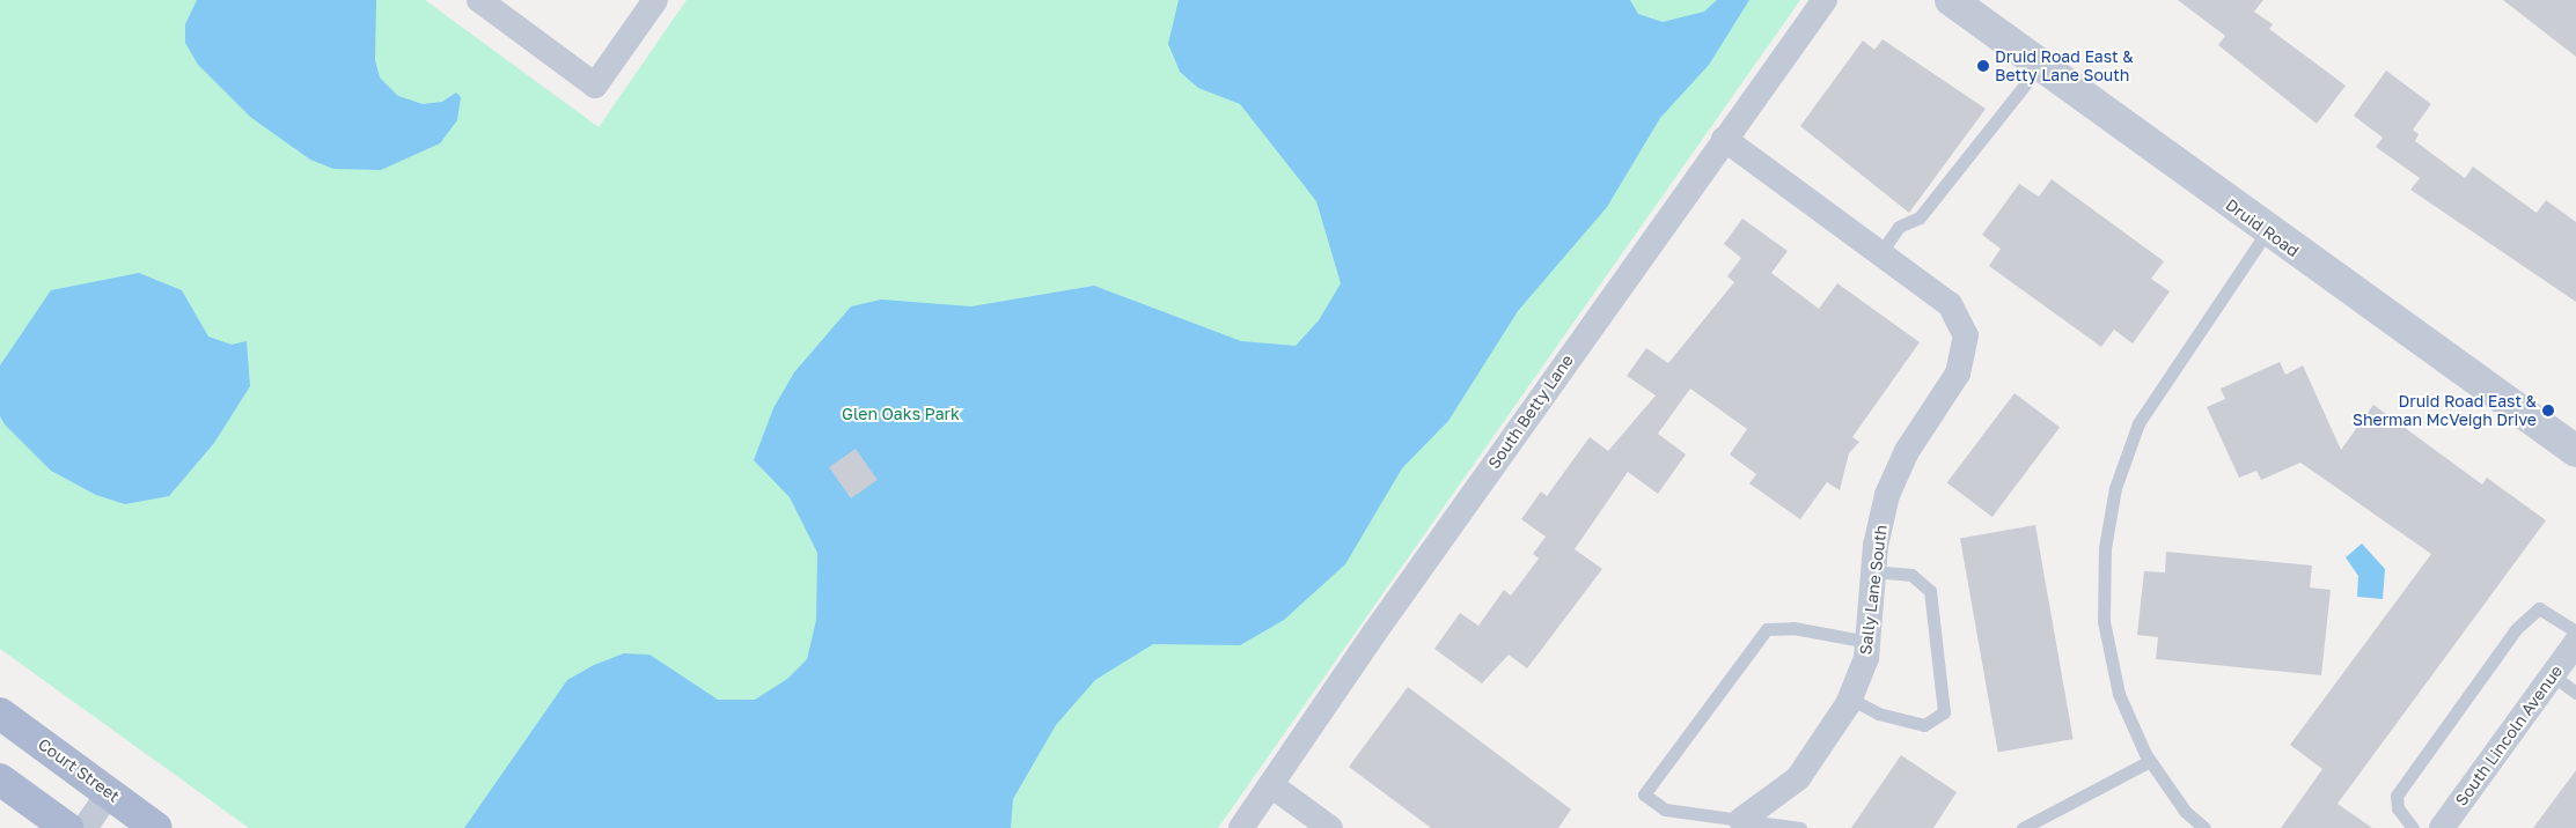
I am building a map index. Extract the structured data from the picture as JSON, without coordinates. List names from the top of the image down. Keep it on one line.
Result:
{"streets":{"main road":["Court Street"],"street":["Druid Road","South Betty Lane","Sally Lane South","South Lincoln Avenue"]},"crossings":[["South Betty Lane","Sally Lane South"]],"parks":["Glen Oaks Park"],"places":["Druid Road East & Betty Lane South","Druid Road East & Sherman McVeigh Drive"]}
